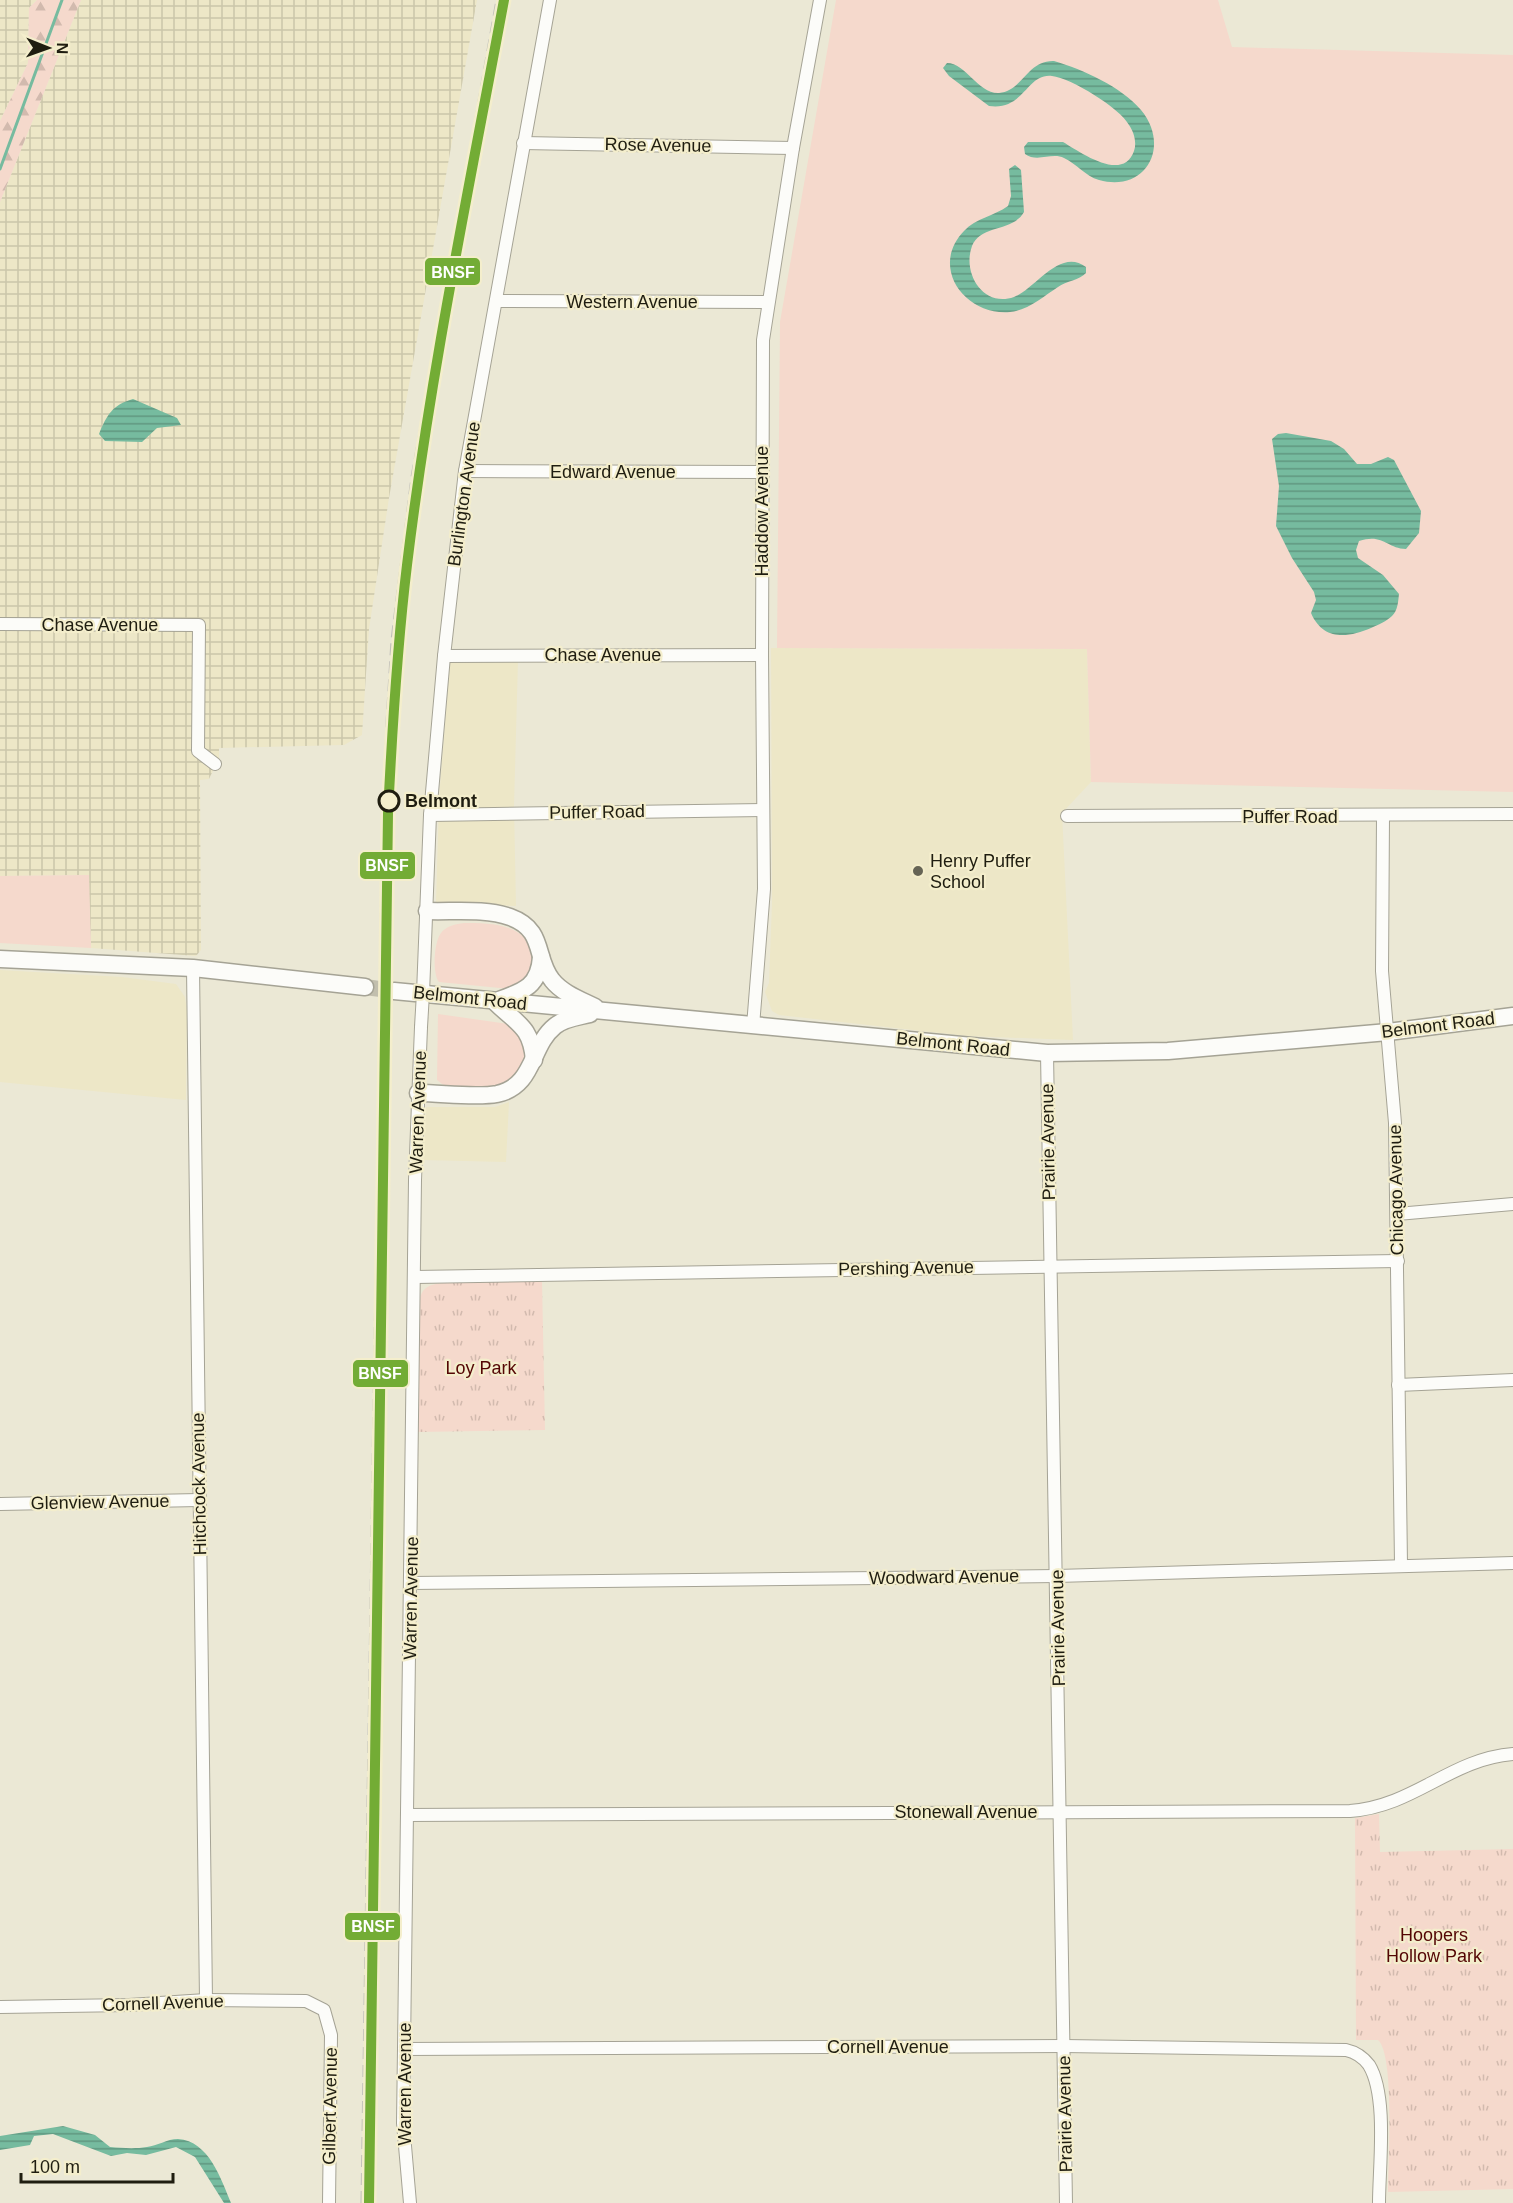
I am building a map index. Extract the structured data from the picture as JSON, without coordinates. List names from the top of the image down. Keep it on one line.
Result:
{"streets":{"main road":["Belmont Road"],"street":["Rose Avenue","Western Avenue","Edward Avenue","Burlington Avenue","Haddow Avenue","Chase Avenue","Puffer Road","Warren Avenue","Prairie Avenue","Chicago Avenue","Pershing Avenue","Hitchcock Avenue","Glenview Avenue","Woodward Avenue","Stonewall Avenue","Cornell Avenue","Gilbert Avenue"]},"crossings":[["Rose Avenue","Burlington Avenue"],["Rose Avenue","Haddow Avenue"],["Western Avenue","Burlington Avenue"],["Western Avenue","Haddow Avenue"],["Edward Avenue","Burlington Avenue"],["Edward Avenue","Haddow Avenue"],["Burlington Avenue","Chase Avenue"],["Burlington Avenue","Puffer Road"],["Burlington Avenue","Warren Avenue"],["Haddow Avenue","Chase Avenue"],["Haddow Avenue","Puffer Road"],["Haddow Avenue","Belmont Road"],["Puffer Road","Chicago Avenue"],["Belmont Road","Prairie Avenue"],["Belmont Road","Chicago Avenue"],["Warren Avenue","Pershing Avenue"],["Warren Avenue","Woodward Avenue"],["Warren Avenue","Stonewall Avenue"],["Warren Avenue","Cornell Avenue"],["Prairie Avenue","Pershing Avenue"],["Prairie Avenue","Woodward Avenue"],["Prairie Avenue","Stonewall Avenue"],["Prairie Avenue","Cornell Avenue"],["Chicago Avenue","Pershing Avenue"],["Chicago Avenue","Woodward Avenue"],["Hitchcock Avenue","Glenview Avenue"],["Hitchcock Avenue","Cornell Avenue"],["Cornell Avenue","Gilbert Avenue"]],"parks":["Loy Park","Hoopers Hollow Park"],"places":["Belmont","Henry Puffer School"],"lines":["transit line BNSF"],"scale_bar":"100 m","north":"right"}
